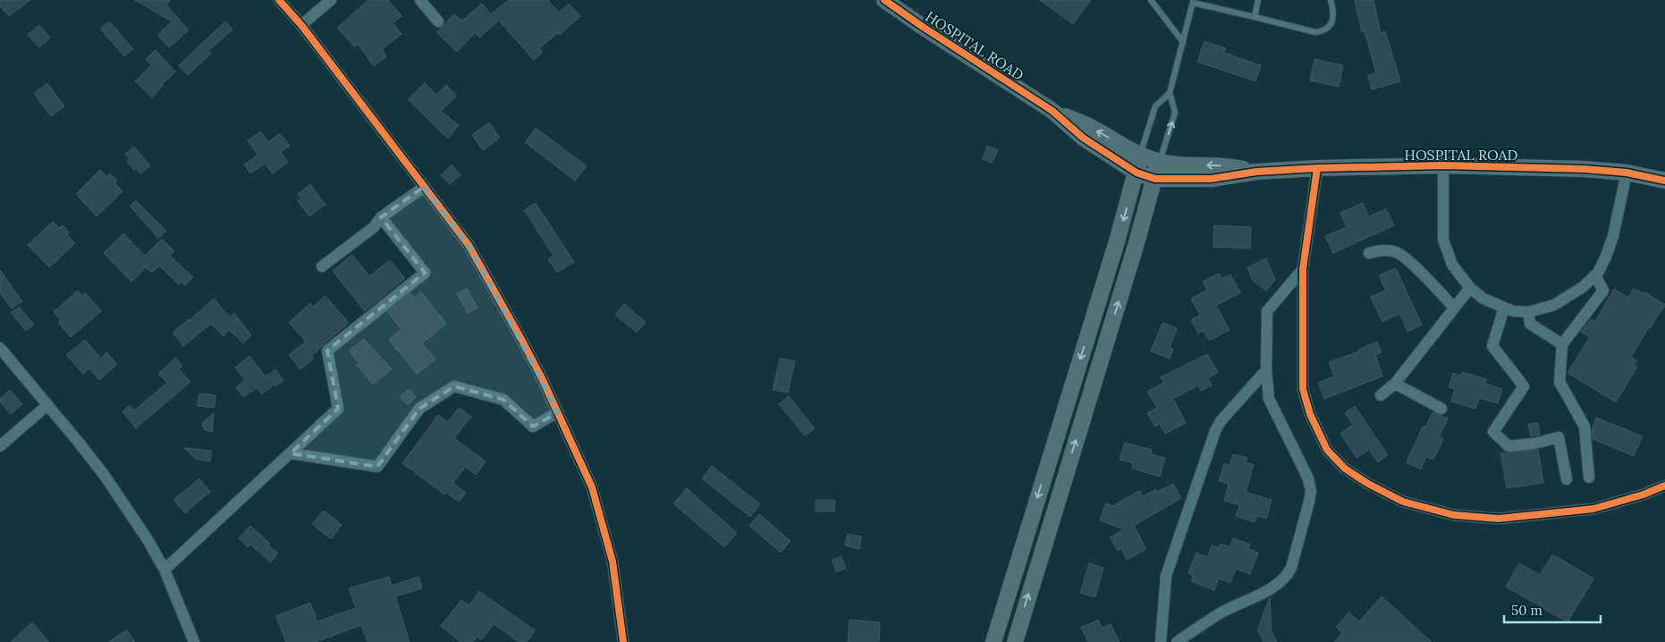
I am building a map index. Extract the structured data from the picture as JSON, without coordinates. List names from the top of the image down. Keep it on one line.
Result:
{"streets":{"street":["HOSPITAL ROAD"]},"scale_bar":"50 m"}
